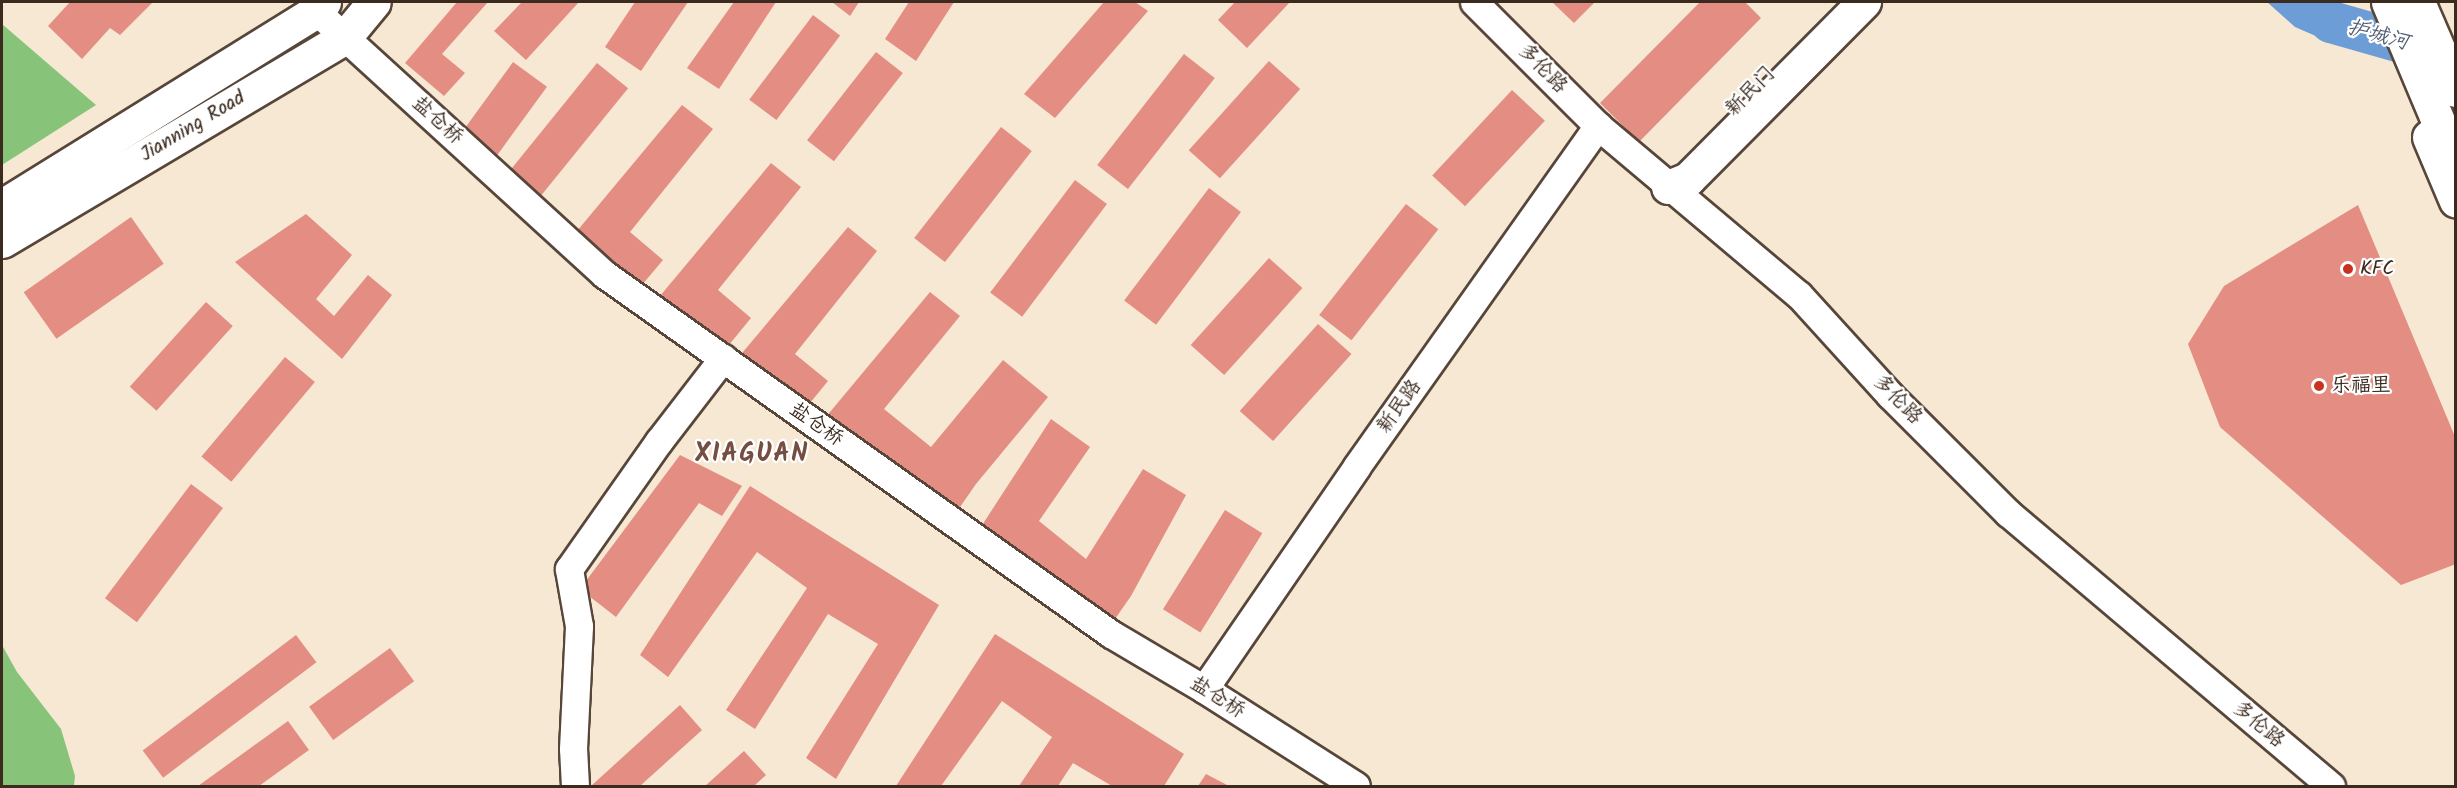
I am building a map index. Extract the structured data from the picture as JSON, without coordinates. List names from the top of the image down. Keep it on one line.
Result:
{"streets":{"main road":["新民门","Jianning Road"],"street":["多伦路","盐仓桥","新民路"]},"crossings":[["多伦路","新民门"],["多伦路","新民路"],["盐仓桥","Jianning Road"],["盐仓桥","新民路"]],"districts":["XIAGUAN"],"water":["护城河"],"places":["KFC","乐福里"]}
